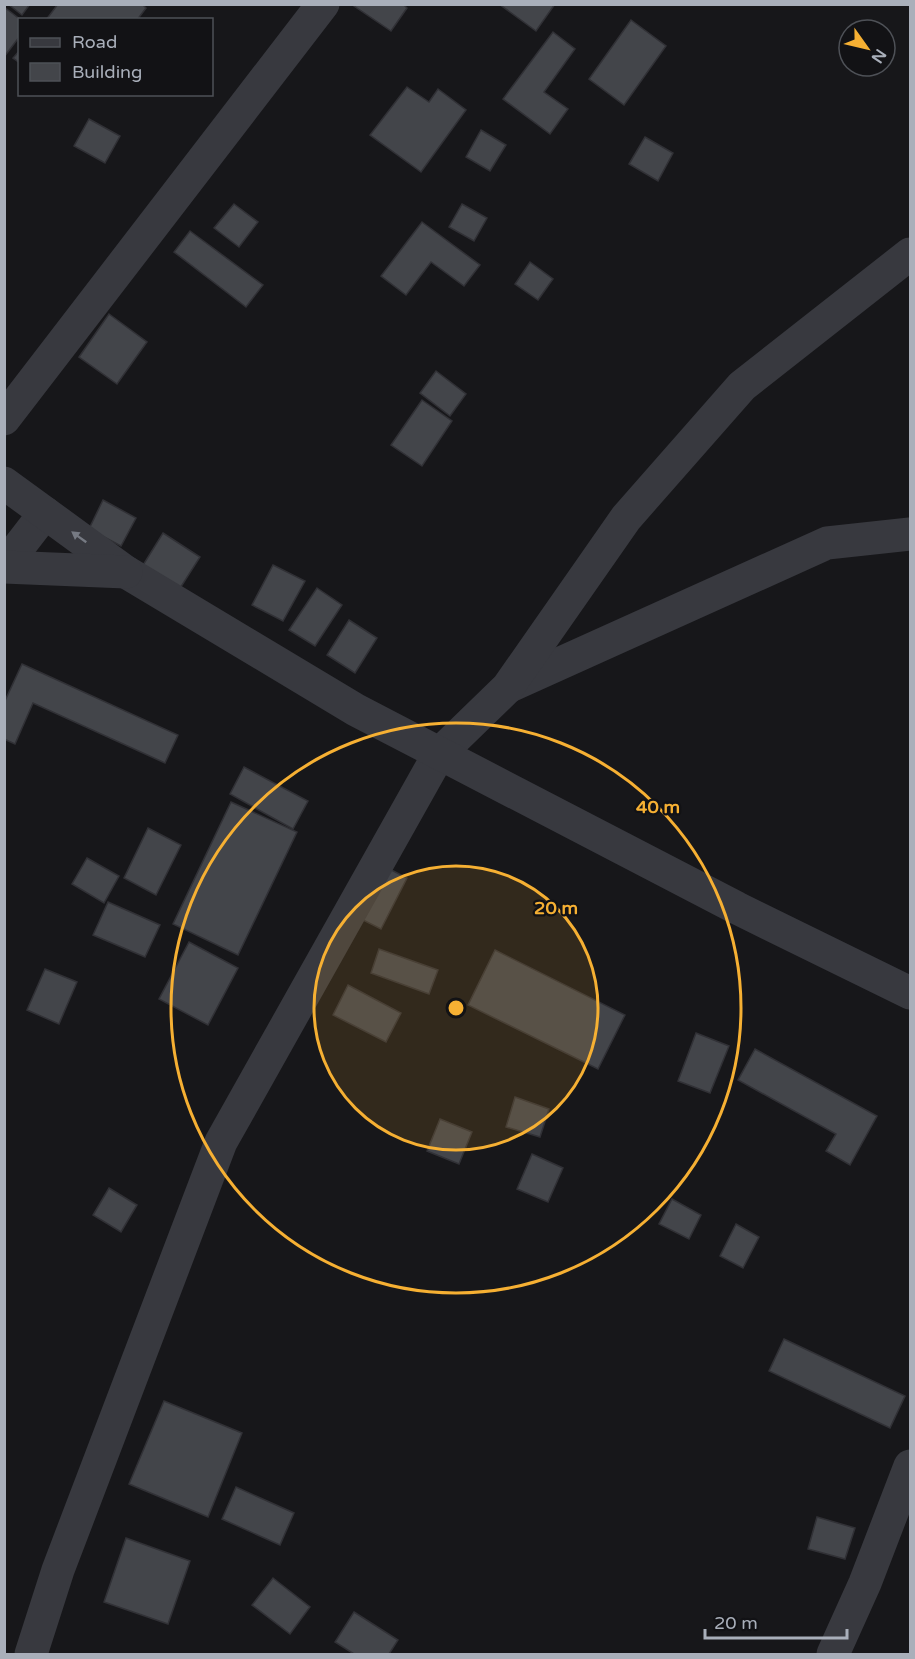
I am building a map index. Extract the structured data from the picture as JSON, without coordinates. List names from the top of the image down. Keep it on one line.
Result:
{"legend":["Road","Building"],"scale_bar":"20 m","north":"bottom right","rings":["40 m","20 m"]}
